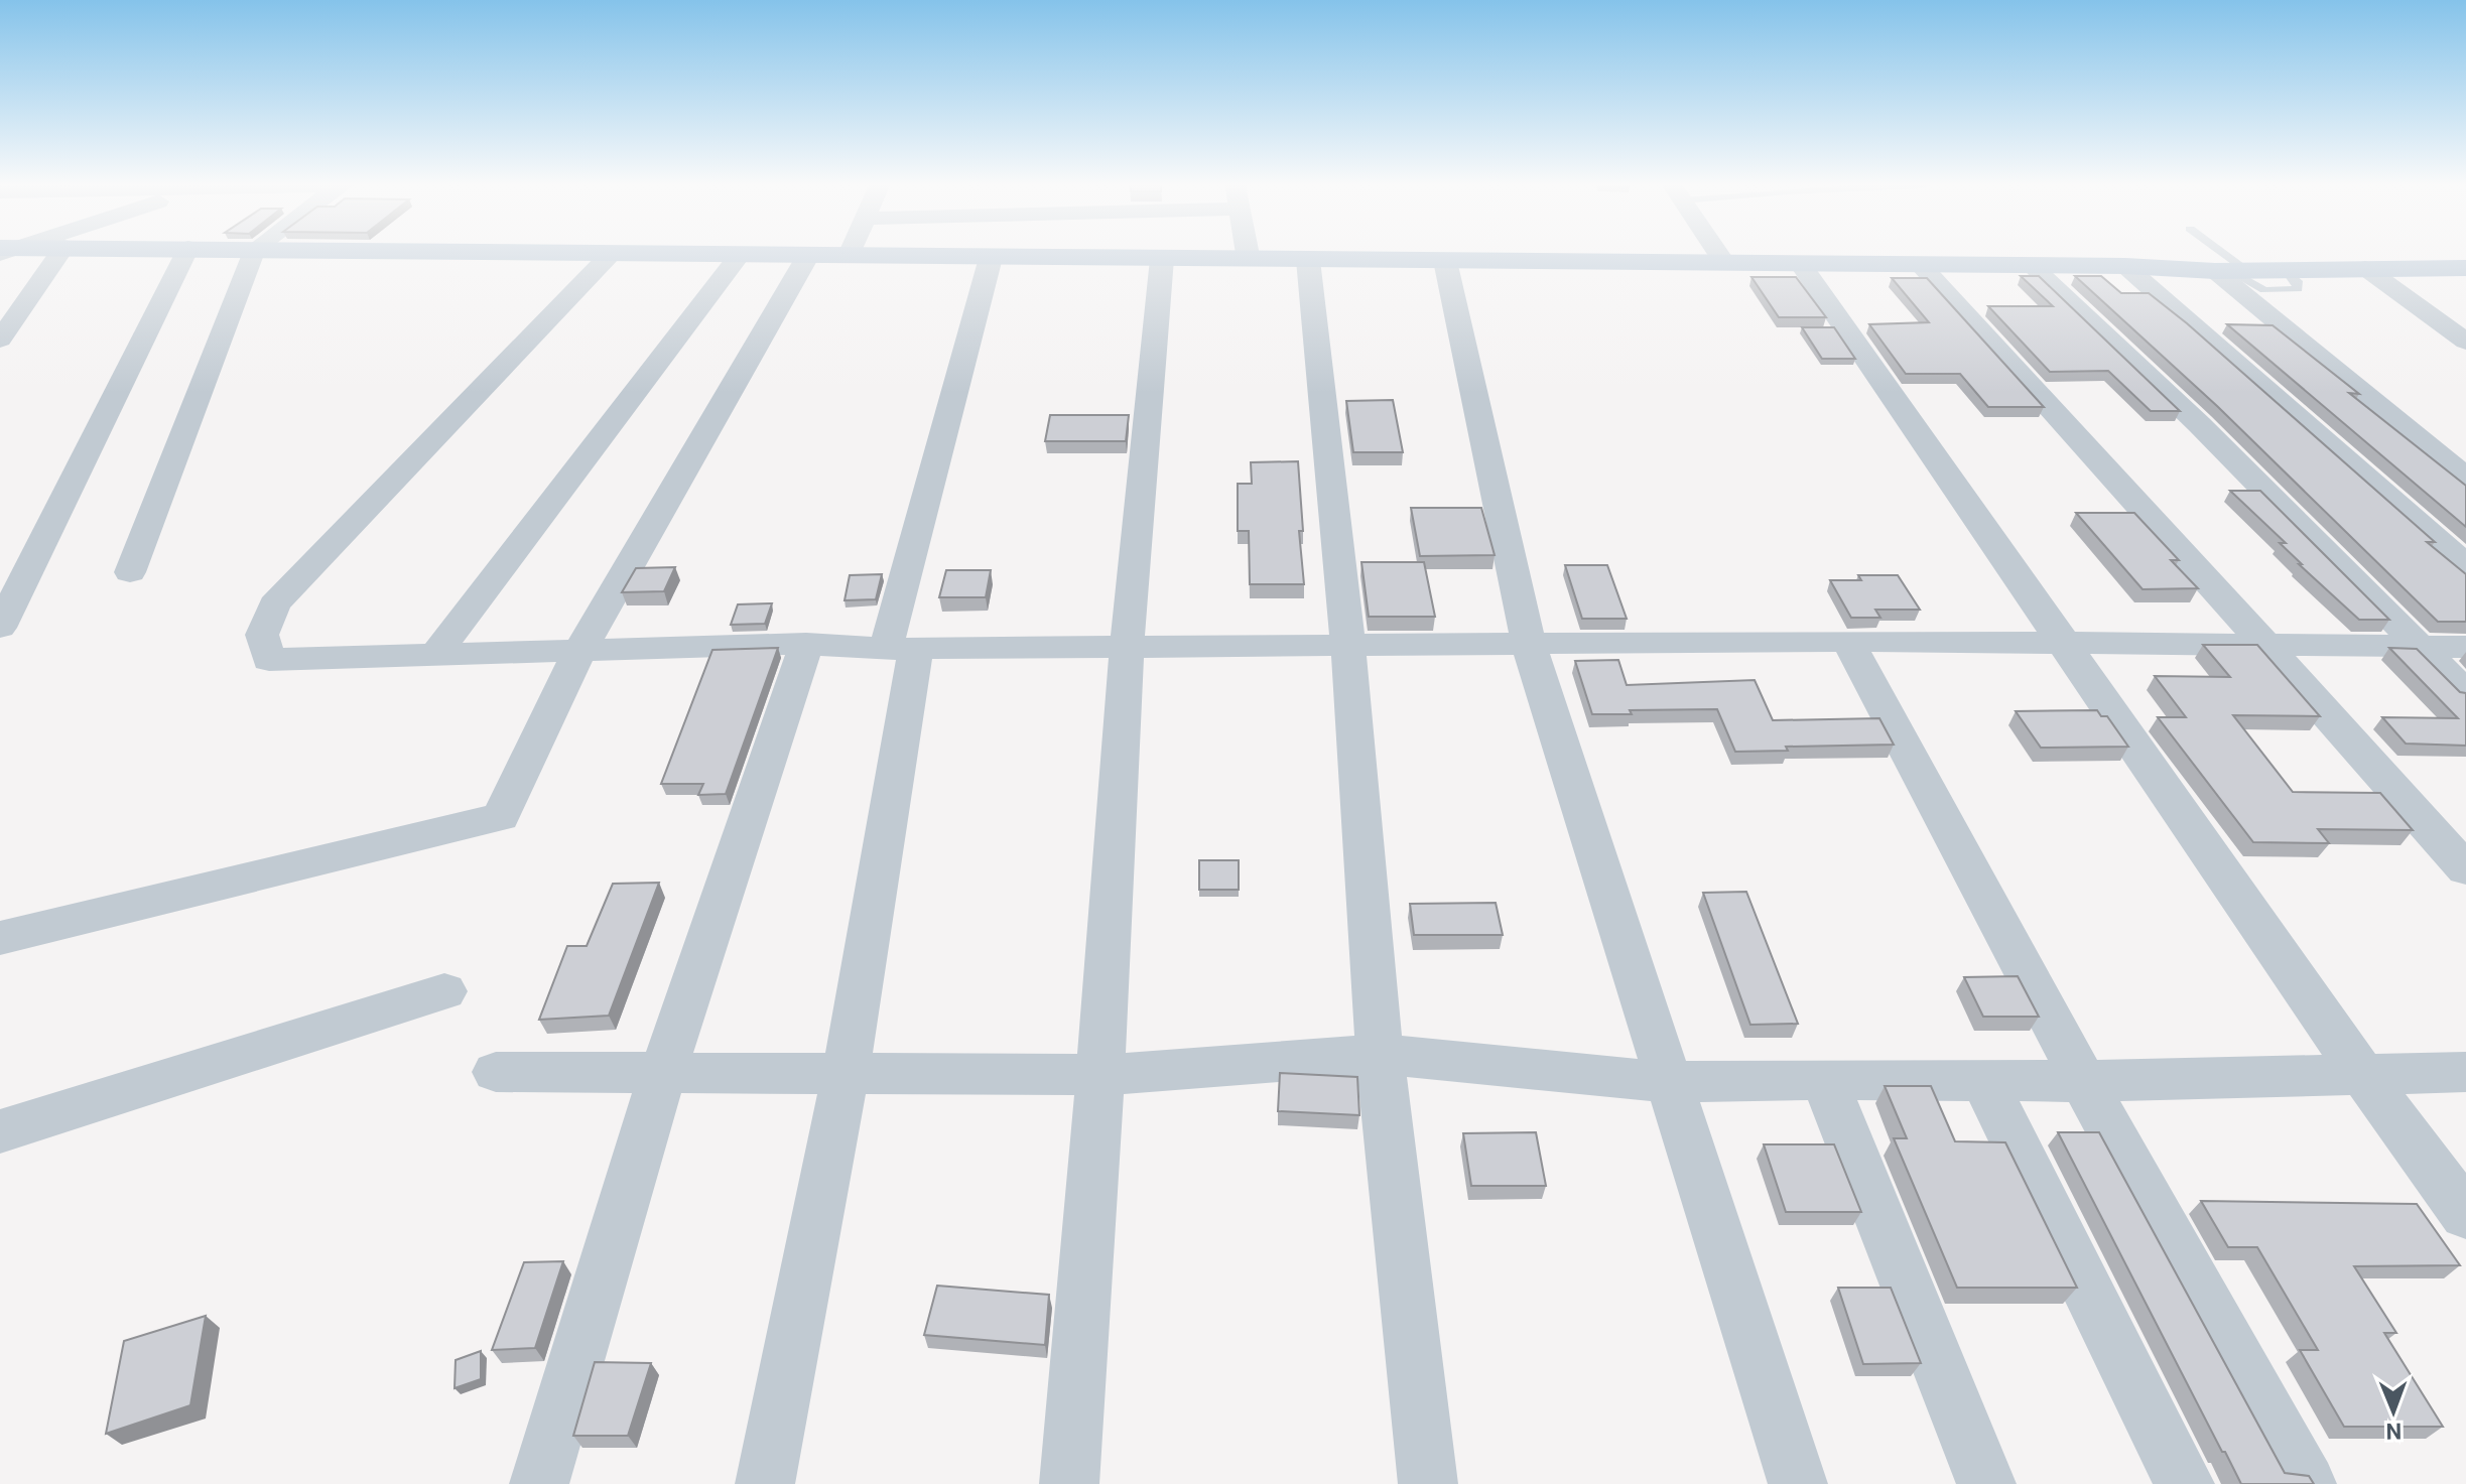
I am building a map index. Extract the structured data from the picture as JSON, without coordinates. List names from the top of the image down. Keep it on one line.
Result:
{"north":"bottom"}
